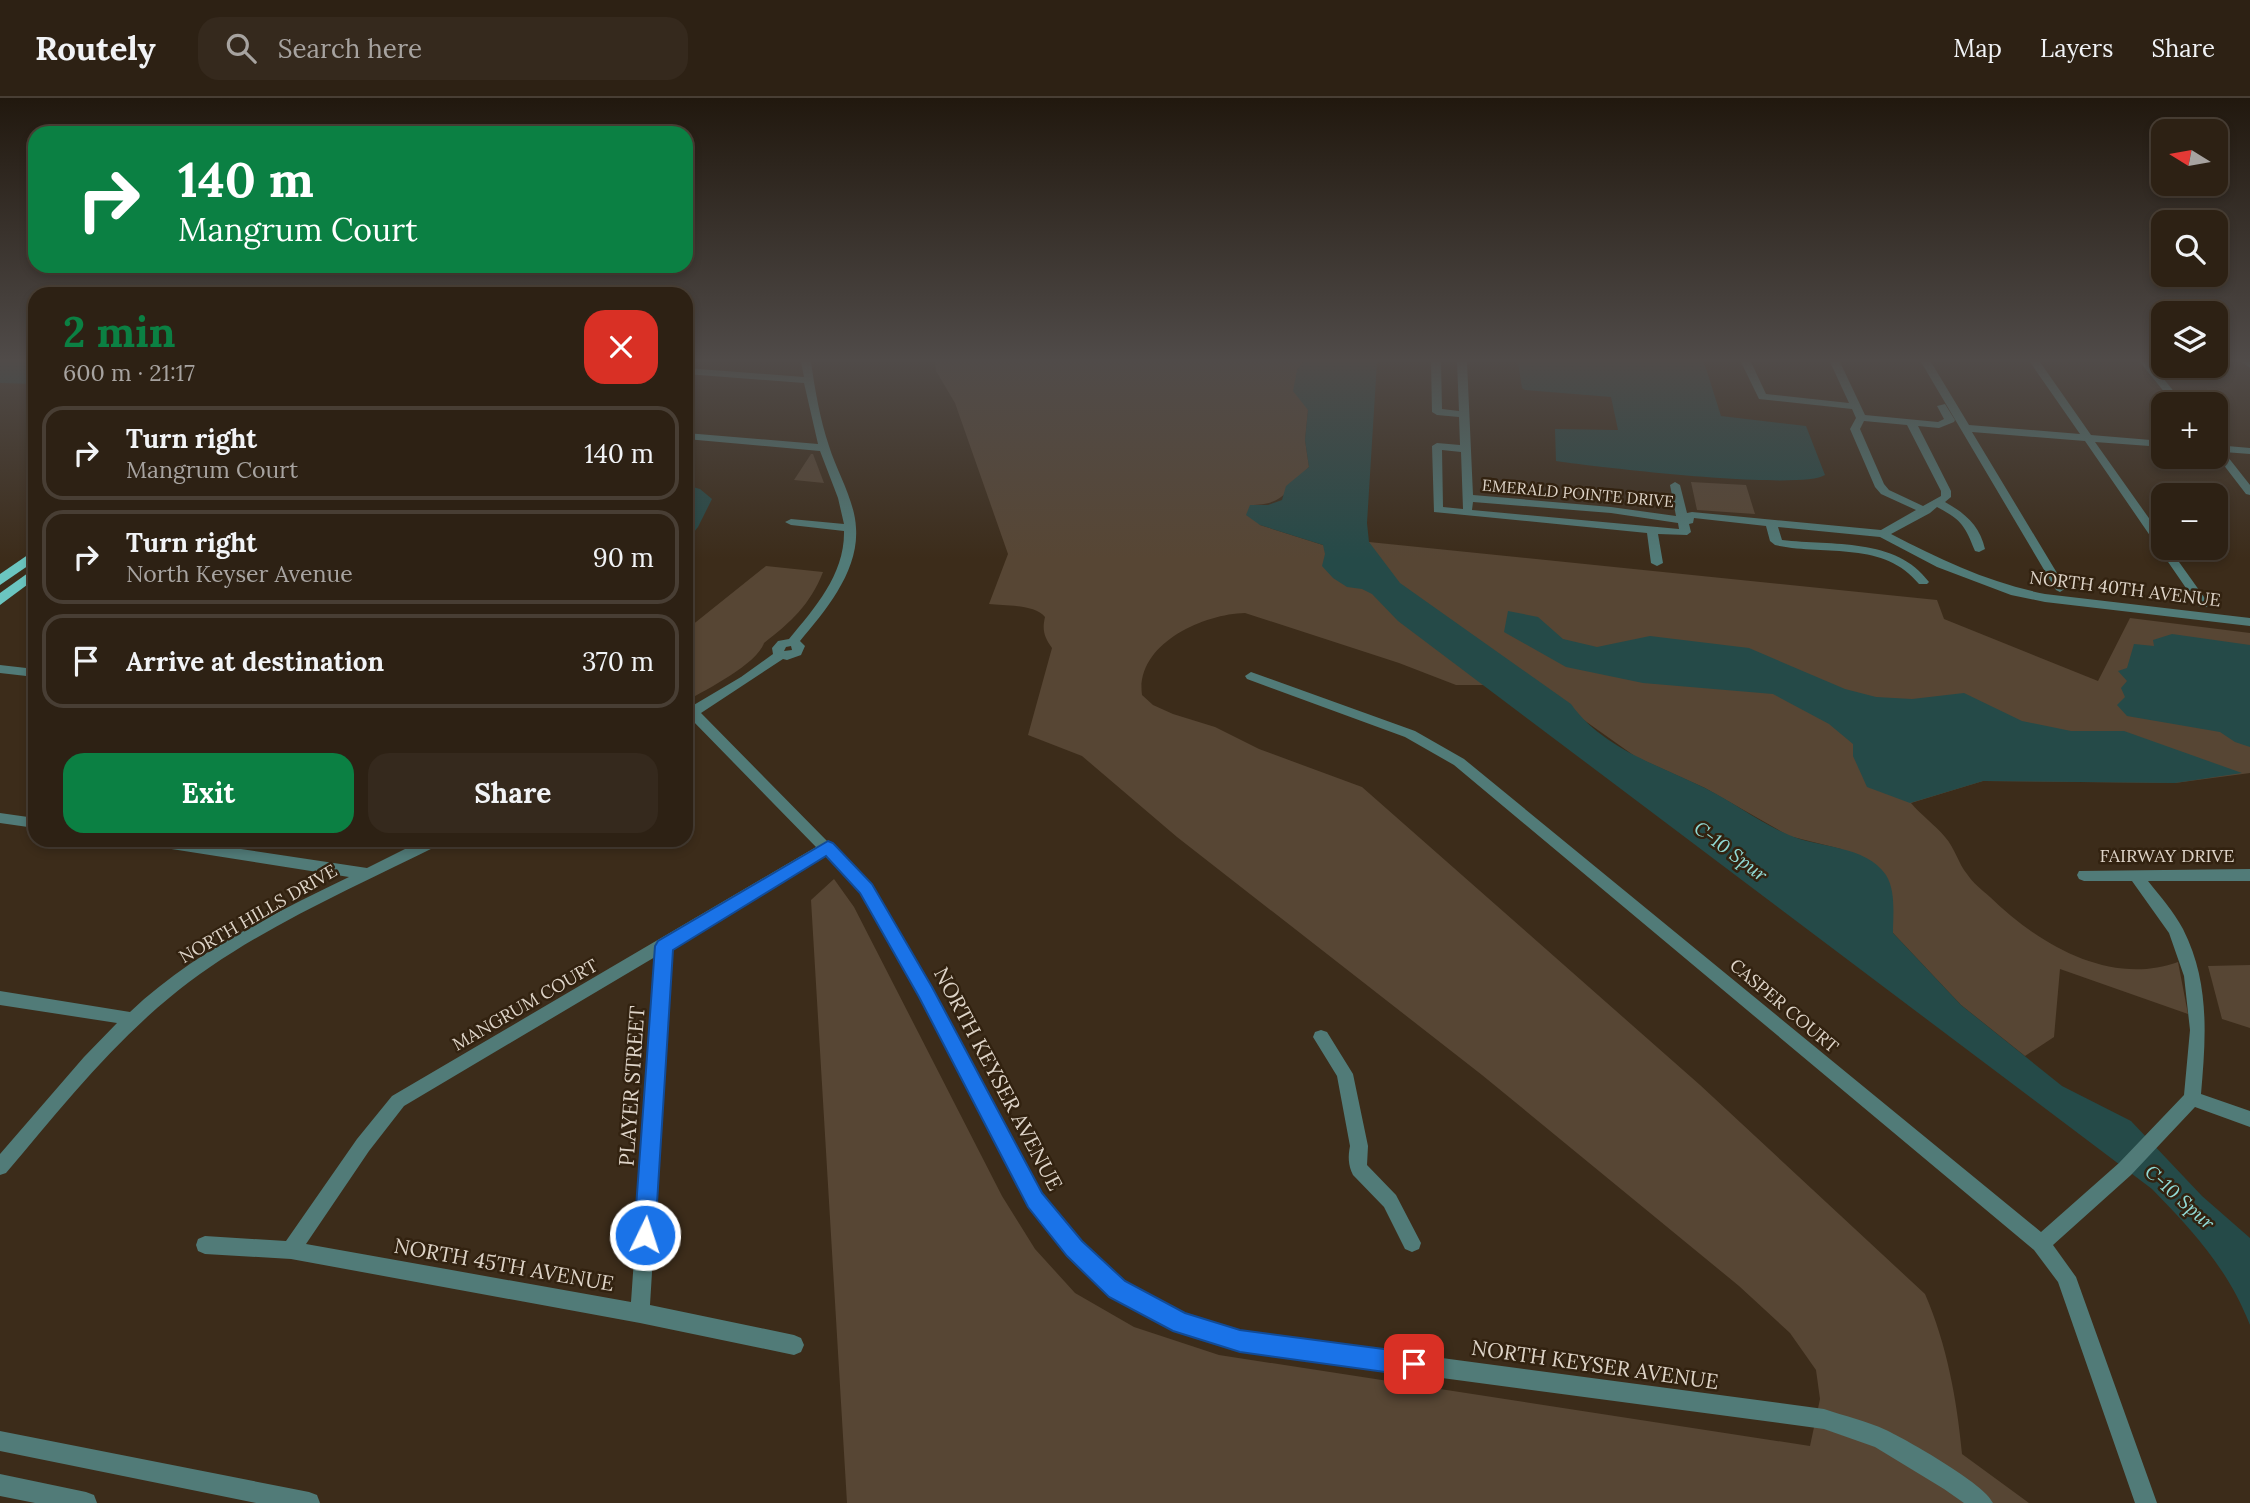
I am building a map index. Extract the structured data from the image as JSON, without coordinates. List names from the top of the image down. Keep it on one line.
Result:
{"streets":{"street":["EMERALD POINTE DRIVE","NORTH 40TH AVENUE","FAIRWAY DRIVE","NORTH HILLS DRIVE","MANGRUM COURT","CASPER COURT","NORTH KEYSER AVENUE","PLAYER STREET","NORTH 45TH AVENUE"]},"crossings":[["EMERALD POINTE DRIVE","NORTH 40TH AVENUE"],["MANGRUM COURT","NORTH KEYSER AVENUE"],["MANGRUM COURT","PLAYER STREET"],["MANGRUM COURT","NORTH 45TH AVENUE"],["PLAYER STREET","NORTH 45TH AVENUE"]],"water":["C-10 Spur"],"north":"left","page":{"header":"Routely","search":"Search here","nav":["Map","Layers","Share"],"map_buttons":["+","−"],"turn":["140 m","Mangrum Court"],"heading":["2 min","600 m · 21:17"],"list":[{"name":"Turn right","note":"Mangrum Court","value":"140 m"},{"name":"Turn right","note":"North Keyser Avenue","value":"90 m"},{"name":"Arrive at destination","value":"370 m"}],"buttons":["Exit","Share"]}}
